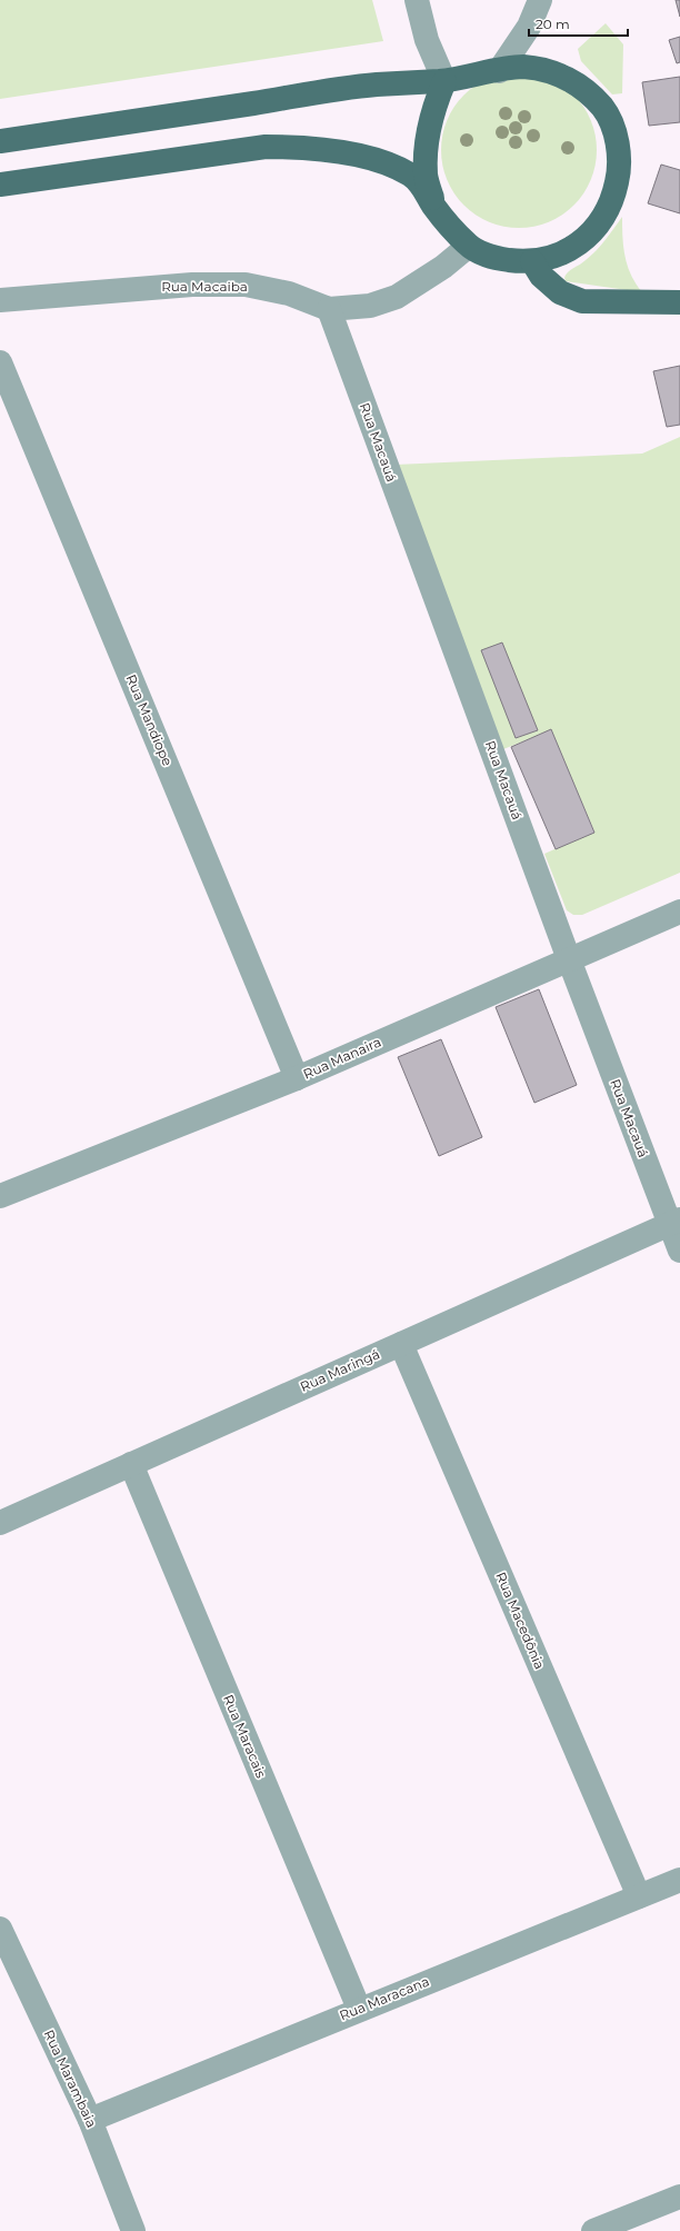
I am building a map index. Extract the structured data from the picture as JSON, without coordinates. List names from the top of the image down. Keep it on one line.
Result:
{"streets":{"street":["Rua Macaiba","Rua Macauá","Rua Mandiope","Rua Manaira","Rua Maringá","Rua Macedônia","Rua Maracais","Rua Maracana","Rua Marambaia"]},"crossings":[["Rua Macaiba","Rua Macauá"],["Rua Macauá","Rua Manaira"],["Rua Macauá","Rua Maringá"],["Rua Mandiope","Rua Manaira"],["Rua Maringá","Rua Macedônia"],["Rua Maringá","Rua Maracais"],["Rua Macedônia","Rua Maracana"],["Rua Maracais","Rua Maracana"],["Rua Maracana","Rua Marambaia"]],"scale_bar":"20 m"}
